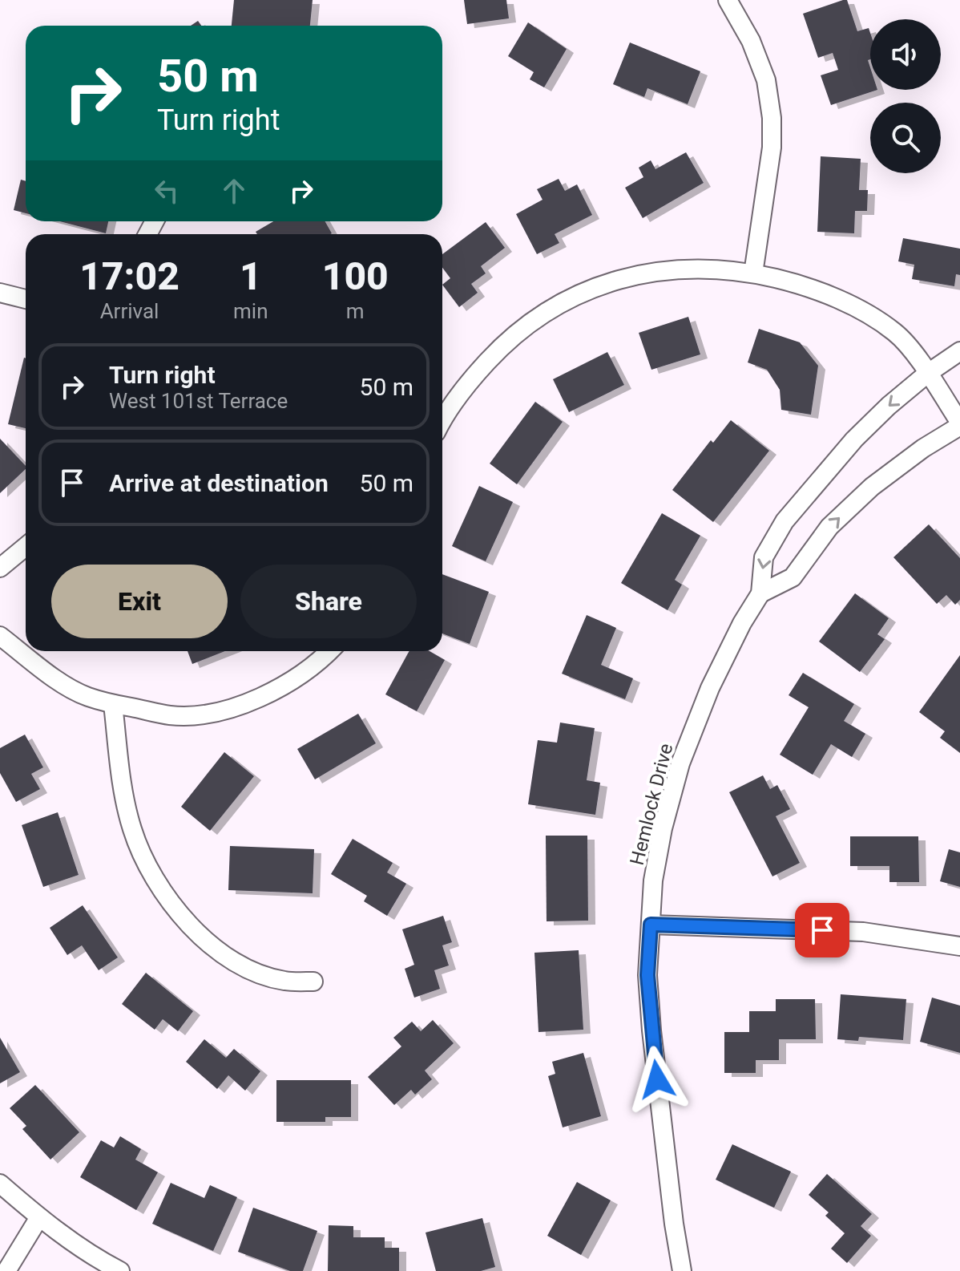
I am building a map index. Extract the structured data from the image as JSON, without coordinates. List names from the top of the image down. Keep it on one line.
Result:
{"streets":{"street":["Hemlock Drive"]},"page":{"turn":["50 m","Turn right"],"eta":["17:02","Arrival","1","min","100","m"],"list":[{"name":"Turn right","note":"West 101st Terrace","value":"50 m"},{"name":"Arrive at destination","value":"50 m"}],"buttons":["Exit","Share"]}}
